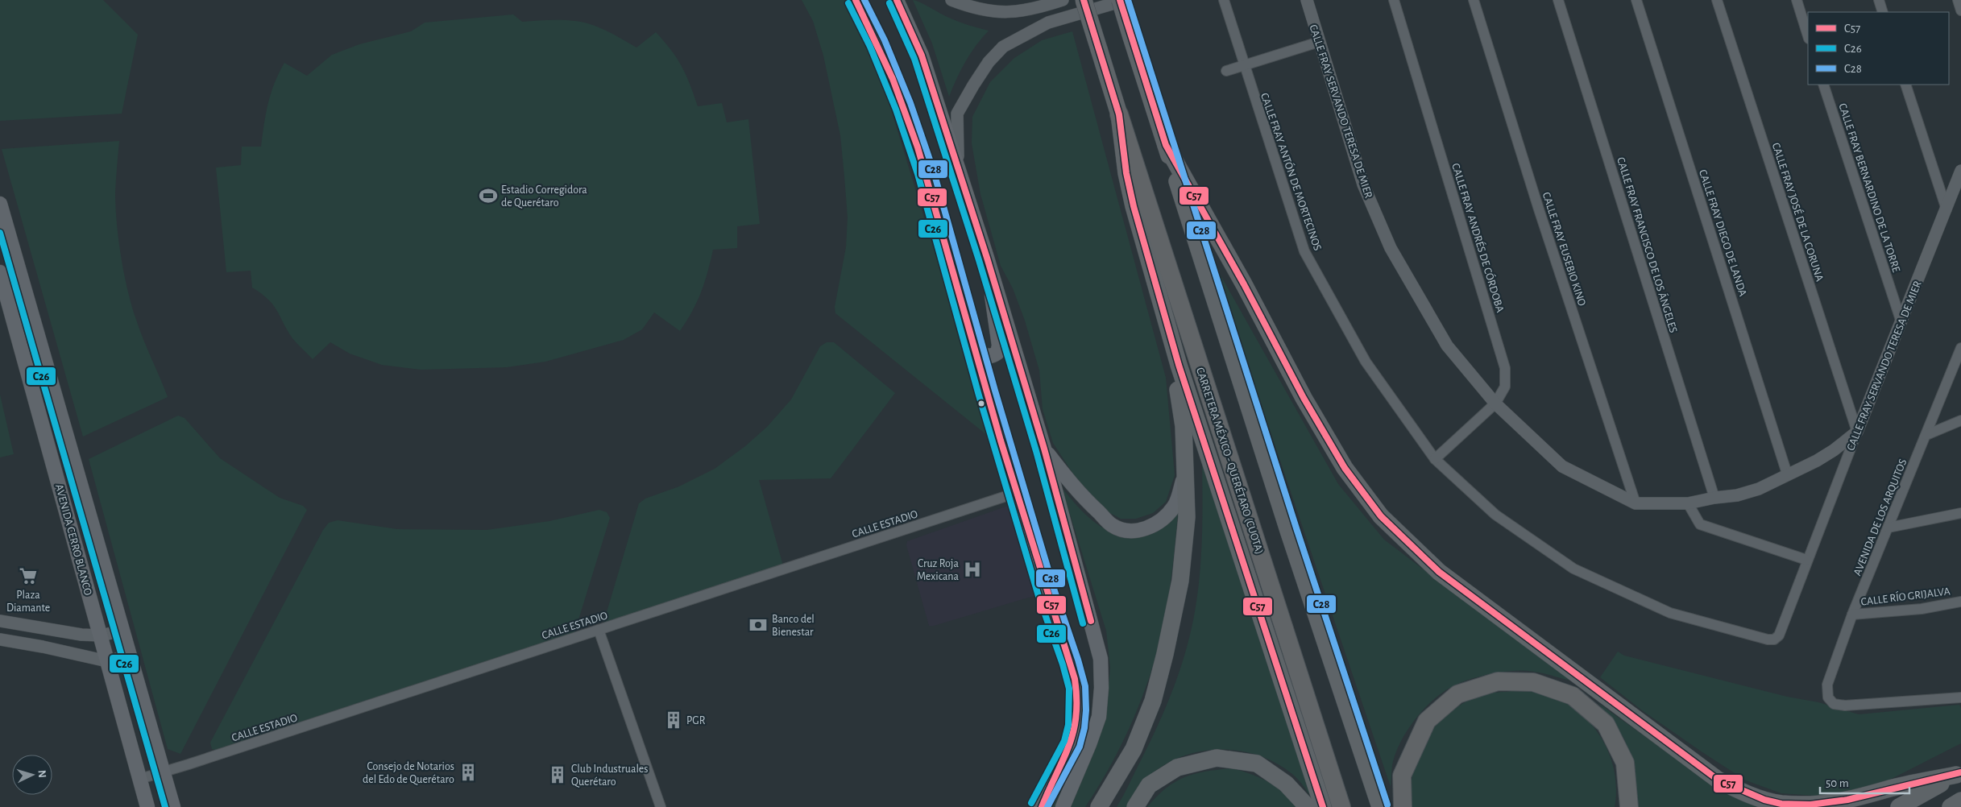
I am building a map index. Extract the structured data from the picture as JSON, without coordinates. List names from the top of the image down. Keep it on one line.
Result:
{"streets":{"highway":["CARRETERA MÉXICO - QUERÉTARO (CUOTA)"],"main road":["AVENIDA CERRO BLANCO"],"street":["CALLE FRAY SERVANDO TERESA DE MIER","CALLE FRAY ANTÓN DE MORTECINOS","CALLE FRAY BERNARDINO DE LA TORRE","CALLE FRAY JOSÉ DE LA CORUNA","CALLE FRAY DIEGO DE LANDA","CALLE FRAY ANDRÉS DE CÓRDOBA","CALLE FRAY FRANCISCO DE LOS ÁNGELES","CALLE FRAY EUSEBIO KINO","AVENIDA DE LOS ARQUITOS","CALLE ESTADIO","CALLE RÍO GRIJALVA"]},"crossings":[["CALLE FRAY SERVANDO TERESA DE MIER","CALLE FRAY ANTÓN DE MORTECINOS"],["CALLE FRAY SERVANDO TERESA DE MIER","CALLE FRAY BERNARDINO DE LA TORRE"],["CALLE FRAY SERVANDO TERESA DE MIER","CALLE FRAY JOSÉ DE LA CORUNA"],["CALLE FRAY SERVANDO TERESA DE MIER","CALLE FRAY DIEGO DE LANDA"],["CALLE FRAY SERVANDO TERESA DE MIER","CALLE FRAY ANDRÉS DE CÓRDOBA"],["CALLE FRAY SERVANDO TERESA DE MIER","CALLE FRAY FRANCISCO DE LOS ÁNGELES"],["CALLE FRAY SERVANDO TERESA DE MIER","CALLE FRAY EUSEBIO KINO"],["CALLE FRAY ANTÓN DE MORTECINOS","CALLE FRAY ANDRÉS DE CÓRDOBA"],["AVENIDA DE LOS ARQUITOS","CALLE RÍO GRIJALVA"],["CALLE ESTADIO","AVENIDA CERRO BLANCO"]],"places":{"sports":["Estadio Corregidora de Querétaro"],"hospital":["Cruz Roja Mexicana"],"supermarket":["Plaza Diamante"],"bank":["Banco del Bienestar"],"building":["PGR","Consejo de Notarios del Edo de Querétaro","Club Industruales Querétaro"]},"lines":["transit line C57","transit line C28","transit line C26"],"legend":["C57","C26","C28"],"scale_bar":"50 m","north":"right"}
